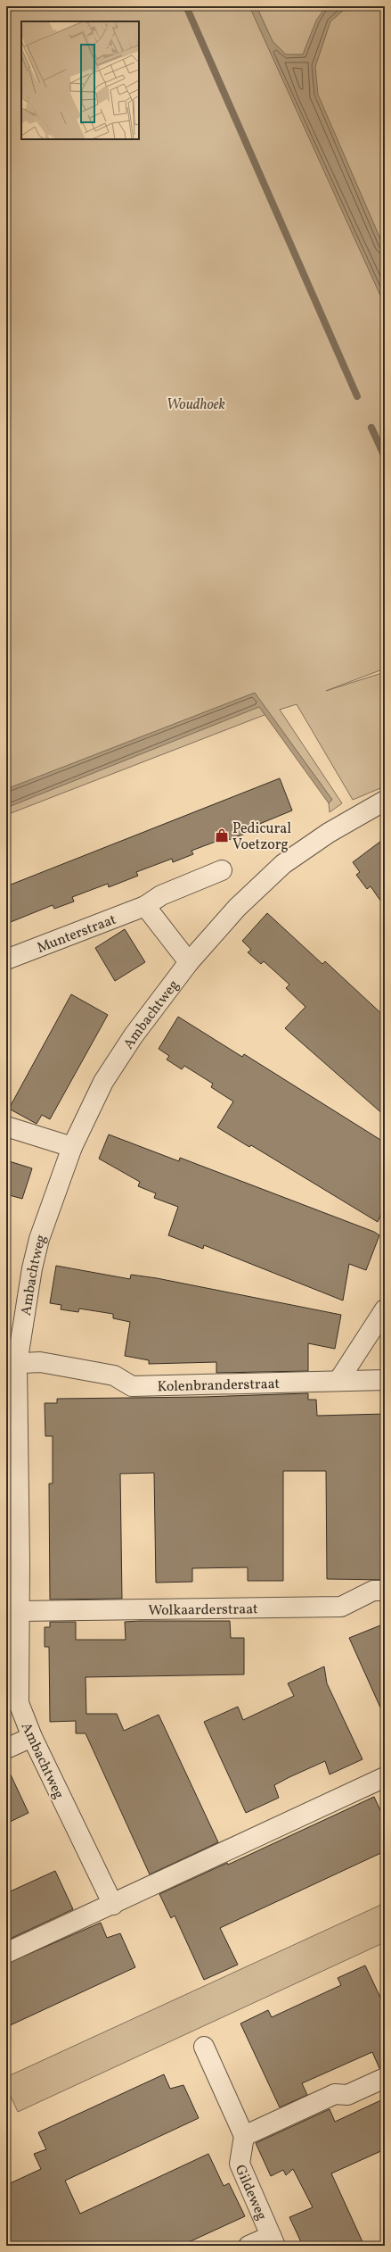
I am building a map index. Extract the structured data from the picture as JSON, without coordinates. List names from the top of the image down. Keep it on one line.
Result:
{"streets":{"street":["Munterstraat","Ambachtweg","Kolenbranderstraat","Wolkaarderstraat","Gildeweg"]},"crossings":[["Ambachtweg","Kolenbranderstraat"],["Ambachtweg","Wolkaarderstraat"]],"parks":["Woudhoek"],"places":{"shop":["Pedicural Voetzorg"]}}
